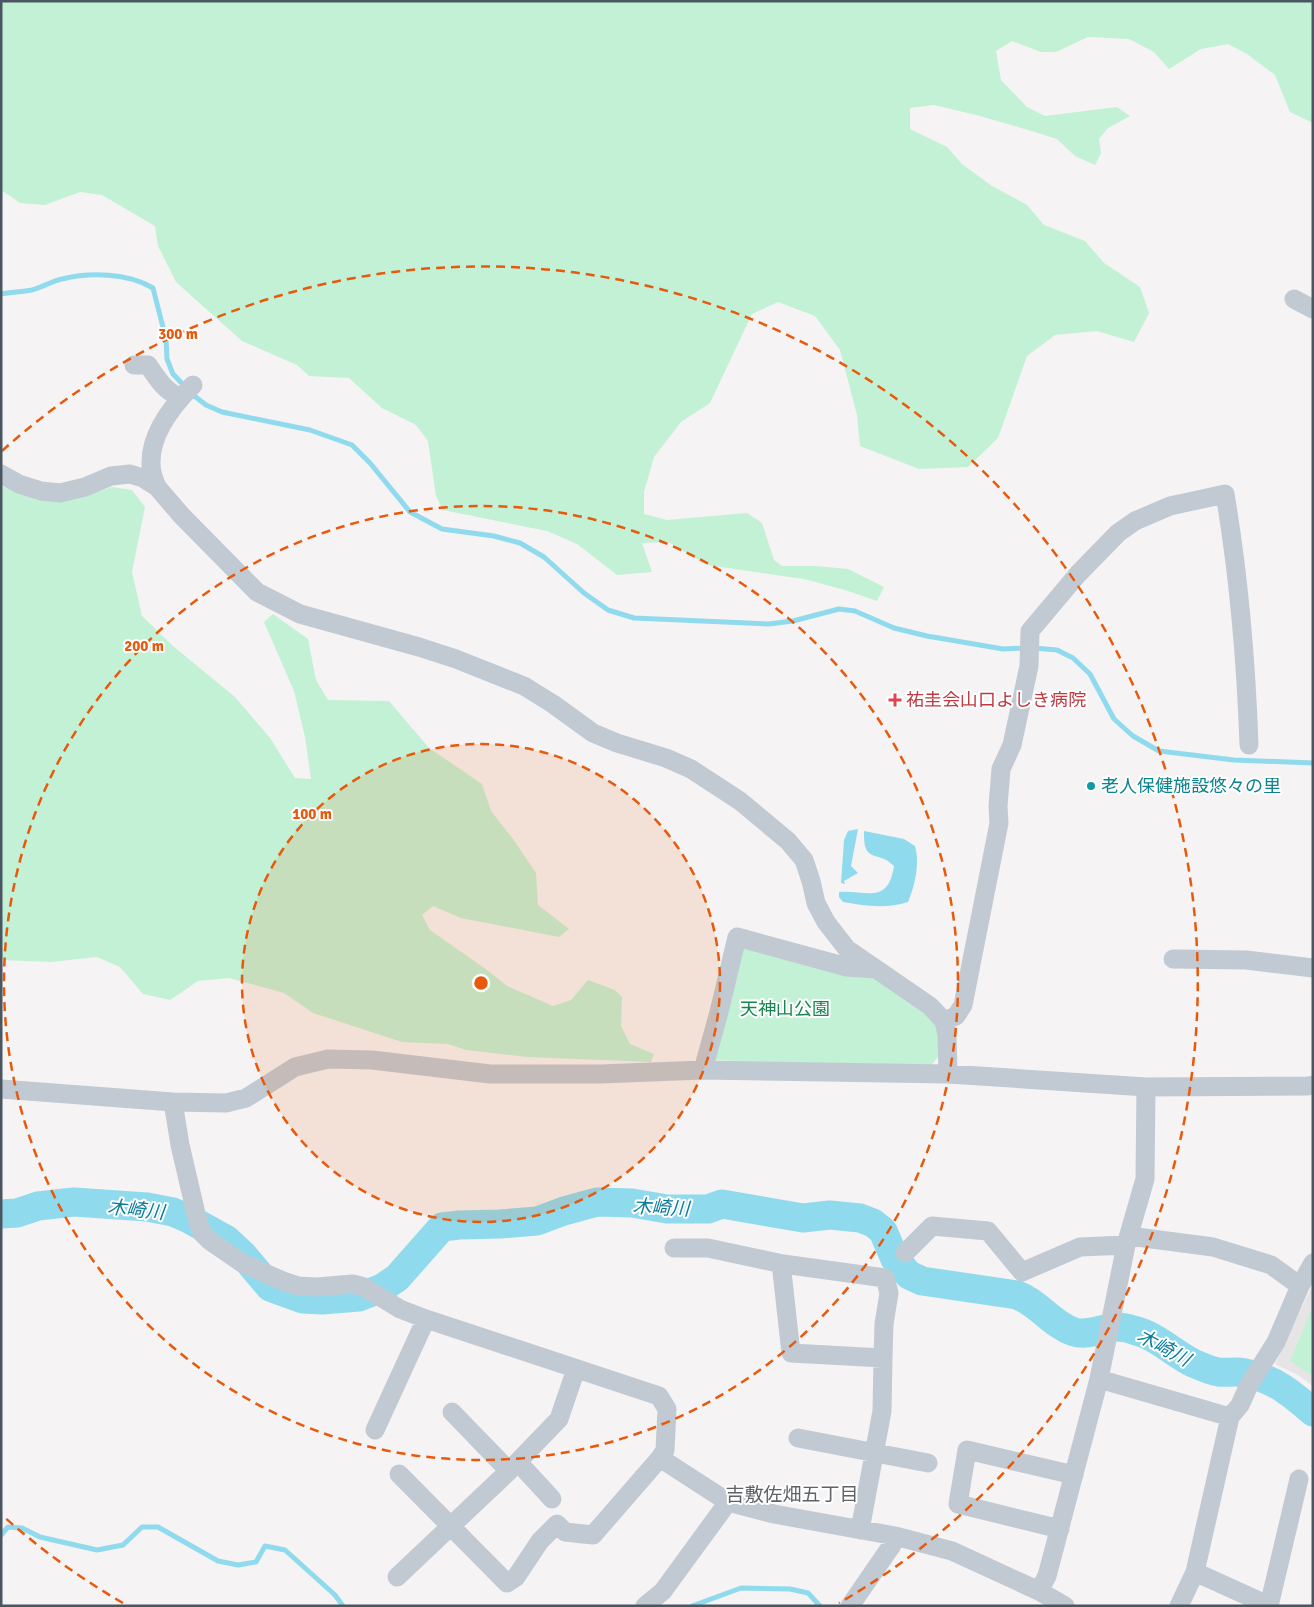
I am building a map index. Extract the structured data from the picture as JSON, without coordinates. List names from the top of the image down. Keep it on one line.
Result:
{"districts":["吉敷佐畑五丁目"],"water":["木崎川"],"parks":["天神山公園"],"places":{"health":["祐圭会山口よしき病院"],"other":["老人保健施設悠々の里"]},"rings":["300 m","200 m","100 m"]}
